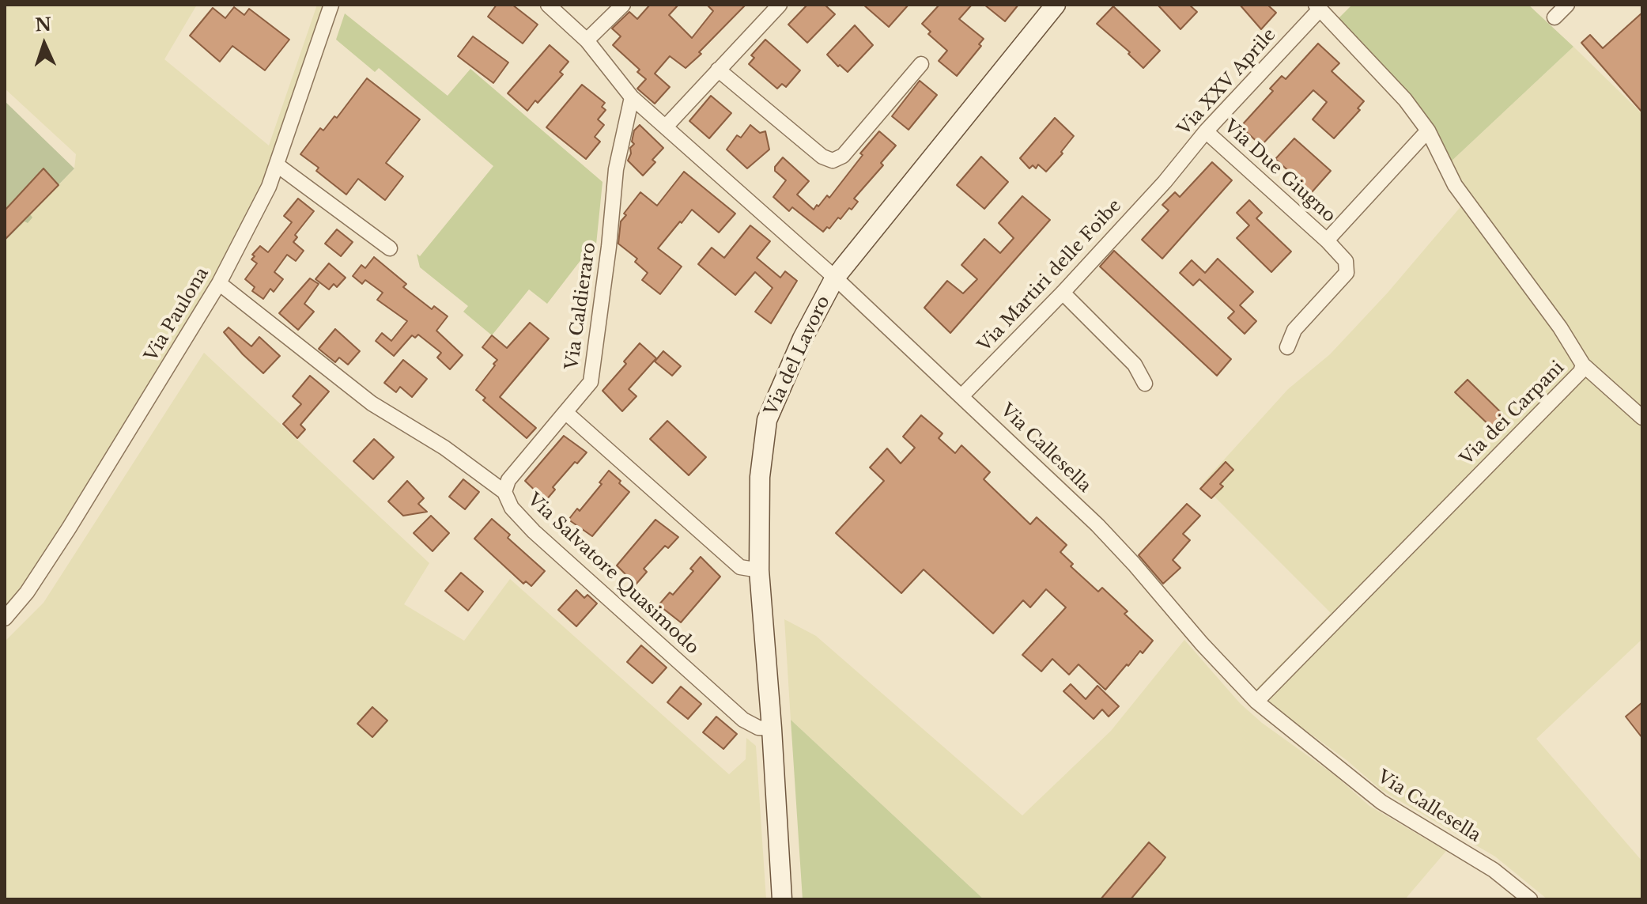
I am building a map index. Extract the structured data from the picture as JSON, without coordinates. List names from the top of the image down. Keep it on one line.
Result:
{"streets":{"street":["Via XXV Aprile","Via Due Giugno","Via Martiri delle Foibe","Via Caldieraro","Via Paulona","Via del Lavoro","Via dei Carpani","Via Callesella","Via Salvatore Quasimodo"]},"crossings":[["Via XXV Aprile","Via Due Giugno"],["Via XXV Aprile","Via Martiri delle Foibe"],["Via XXV Aprile","Via dei Carpani"],["Via Due Giugno","Via dei Carpani"],["Via Martiri delle Foibe","Via Callesella"],["Via Caldieraro","Via Callesella"],["Via Caldieraro","Via Salvatore Quasimodo"],["Via Paulona","Via Salvatore Quasimodo"],["Via del Lavoro","Via Callesella"],["Via del Lavoro","Via Salvatore Quasimodo"],["Via dei Carpani","Via Callesella"]],"north":"top"}
